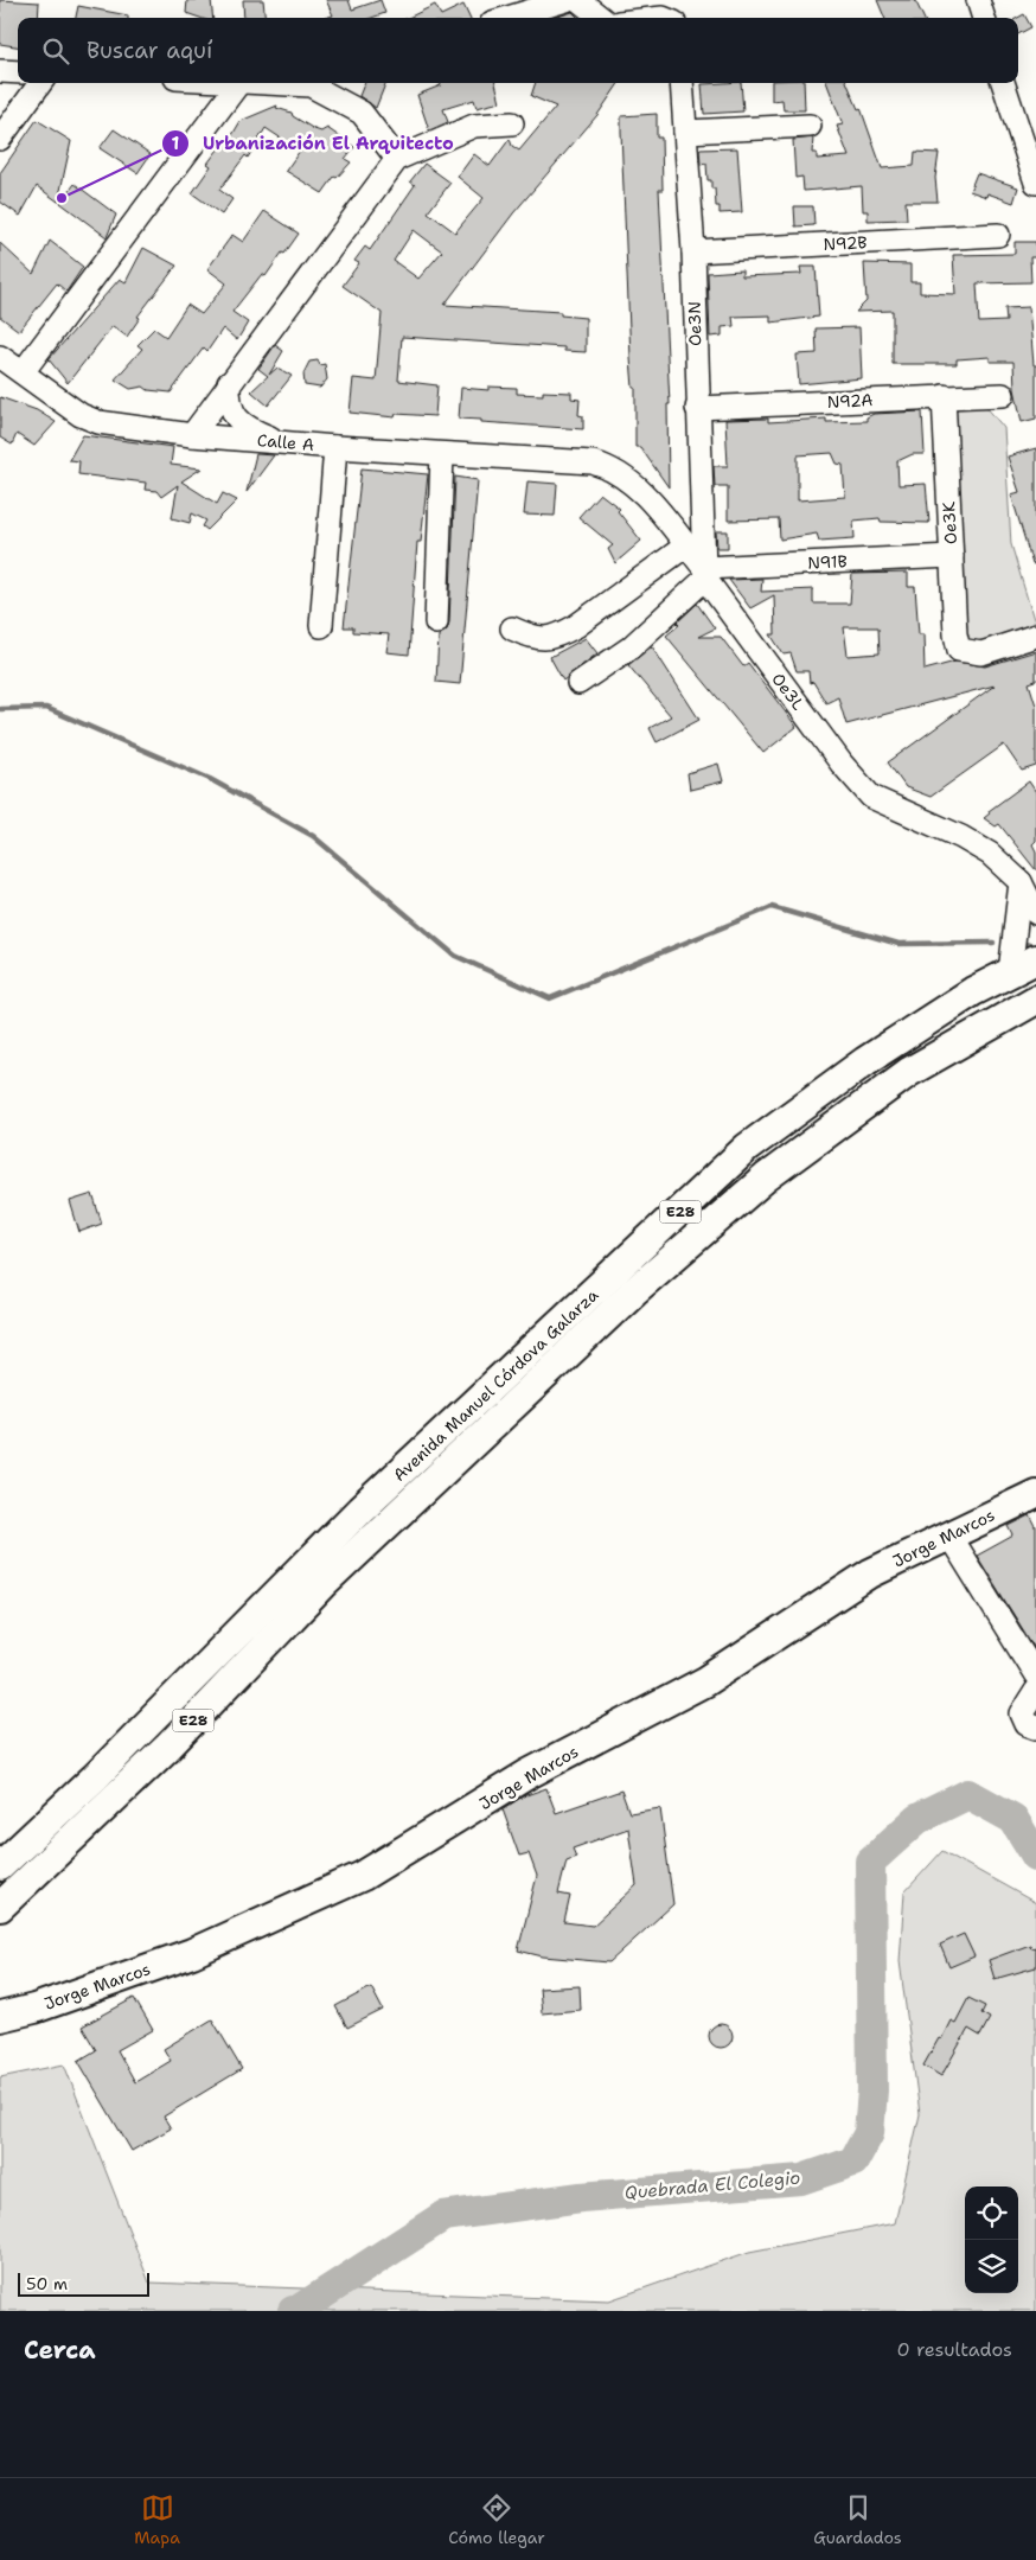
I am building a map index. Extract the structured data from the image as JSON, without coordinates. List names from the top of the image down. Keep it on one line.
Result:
{"streets":{"main road":["E28","Avenida Manuel Córdova Galarza","Jorge Marcos"],"street":["N92B","Oe3N","N92A","Calle A","Oe3K","N91B","Oe3L"]},"crossings":[["N92B","Oe3N"],["Oe3N","N92A"],["Oe3N","N91B"],["Oe3N","Oe3L"],["N92A","Oe3K"],["Calle A","Oe3L"],["Oe3K","N91B"],["N91B","Oe3L"]],"water":["Quebrada El Colegio"],"places":["Urbanización El Arquitecto"],"scale_bar":"50 m","page":{"search":"Buscar aquí","scale":"50 m","heading":["Cerca","0 resultados"],"nav":["Mapa","Cómo llegar","Guardados"]}}
